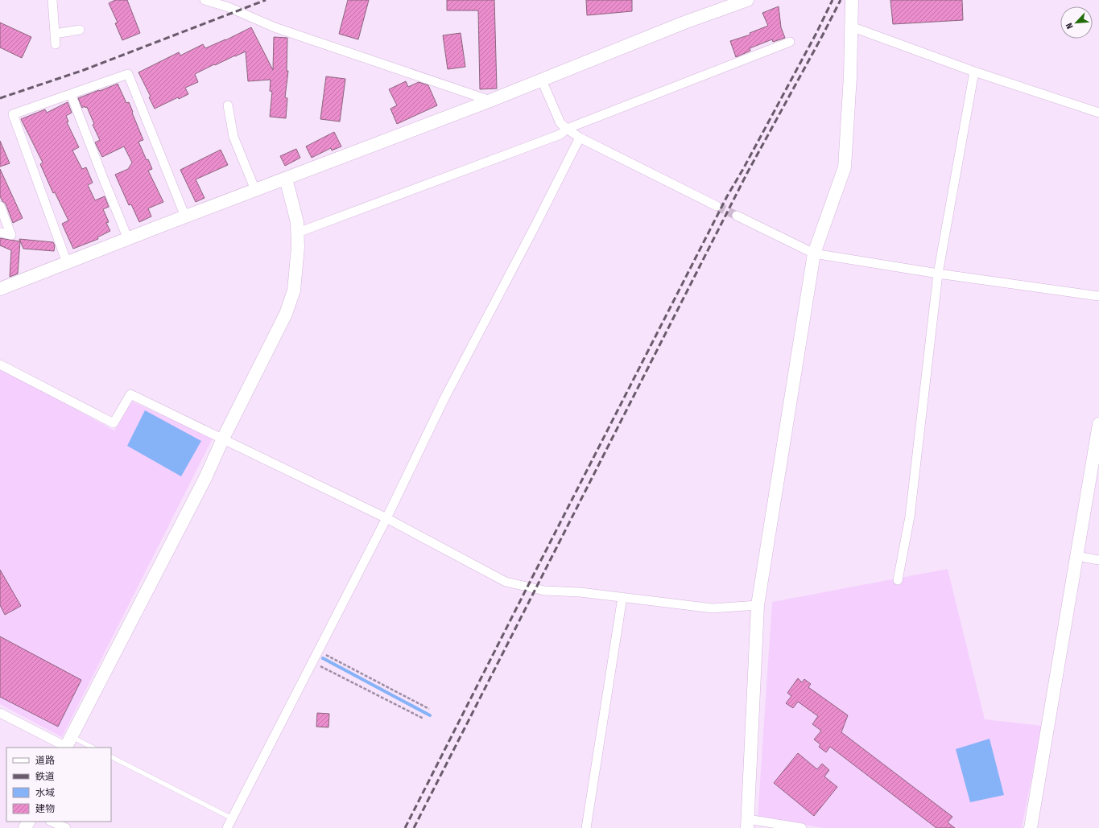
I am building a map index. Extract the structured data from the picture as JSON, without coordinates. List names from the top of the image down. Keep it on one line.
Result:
{"legend":["道路","鉄道","水域","建物"],"north":"bottom left"}
